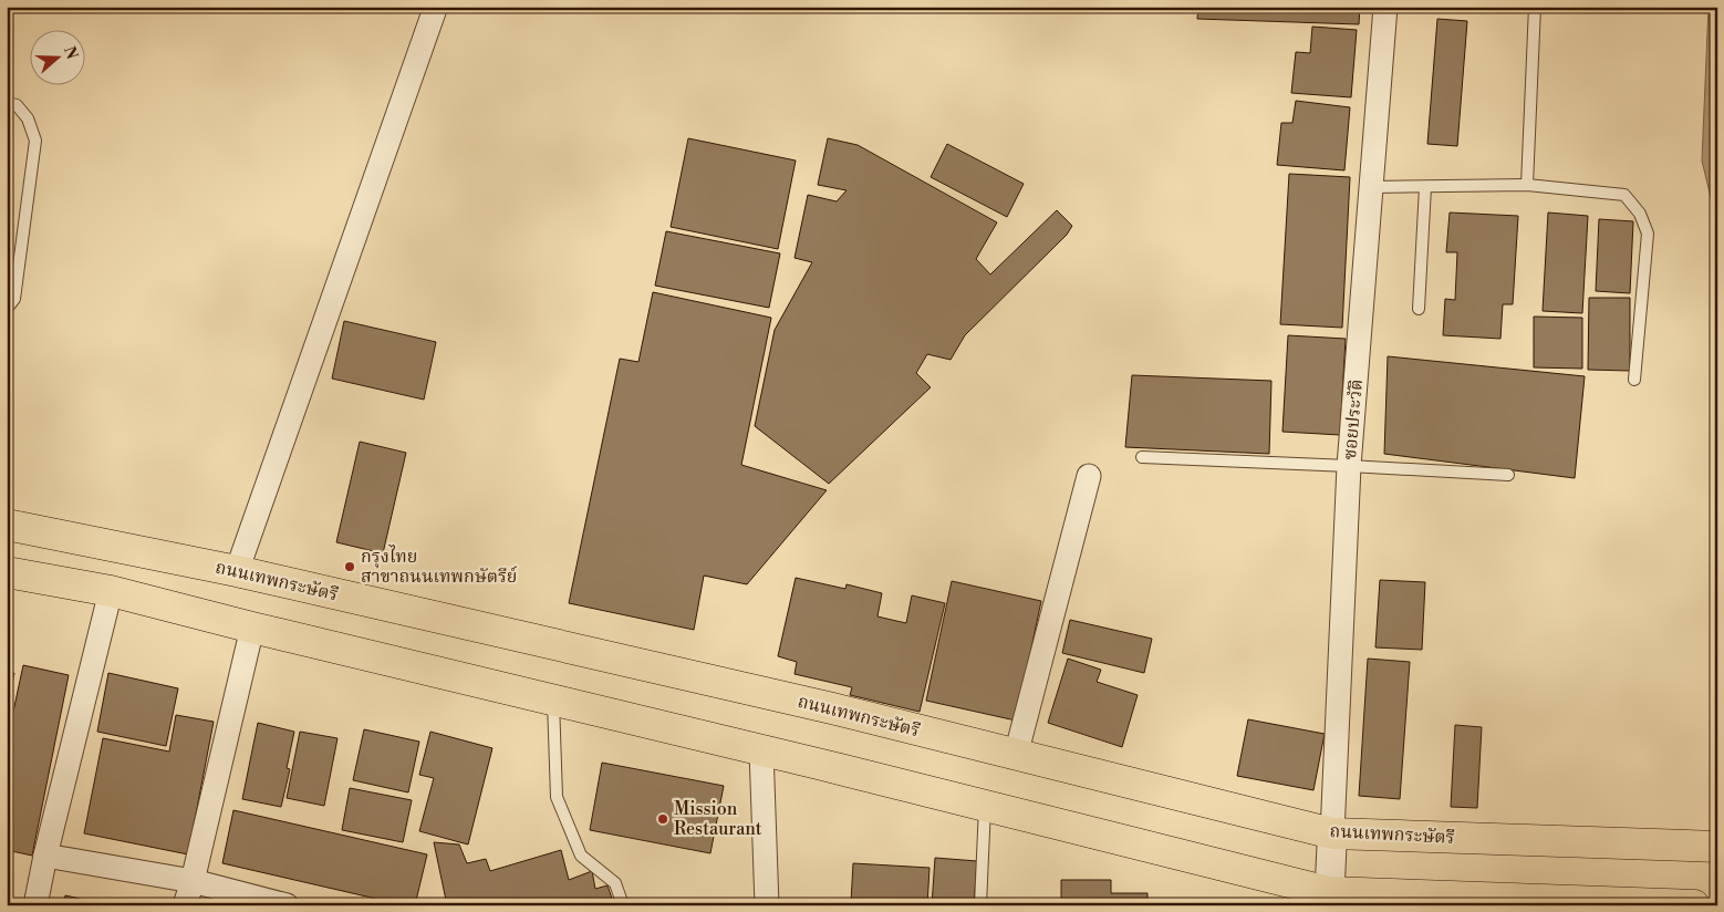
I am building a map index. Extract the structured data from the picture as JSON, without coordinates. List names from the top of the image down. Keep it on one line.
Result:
{"streets":{"main road":["ถนนเทพกระษัตรี"],"street":["ซอยประวัติ"]},"crossings":[["ซอยประวัติ","ถนนเทพกระษัตรี"]],"places":["กรุงไทย สาขาถนนเทพกษัตรีย์","Mission Restaurant"],"north":"right"}
